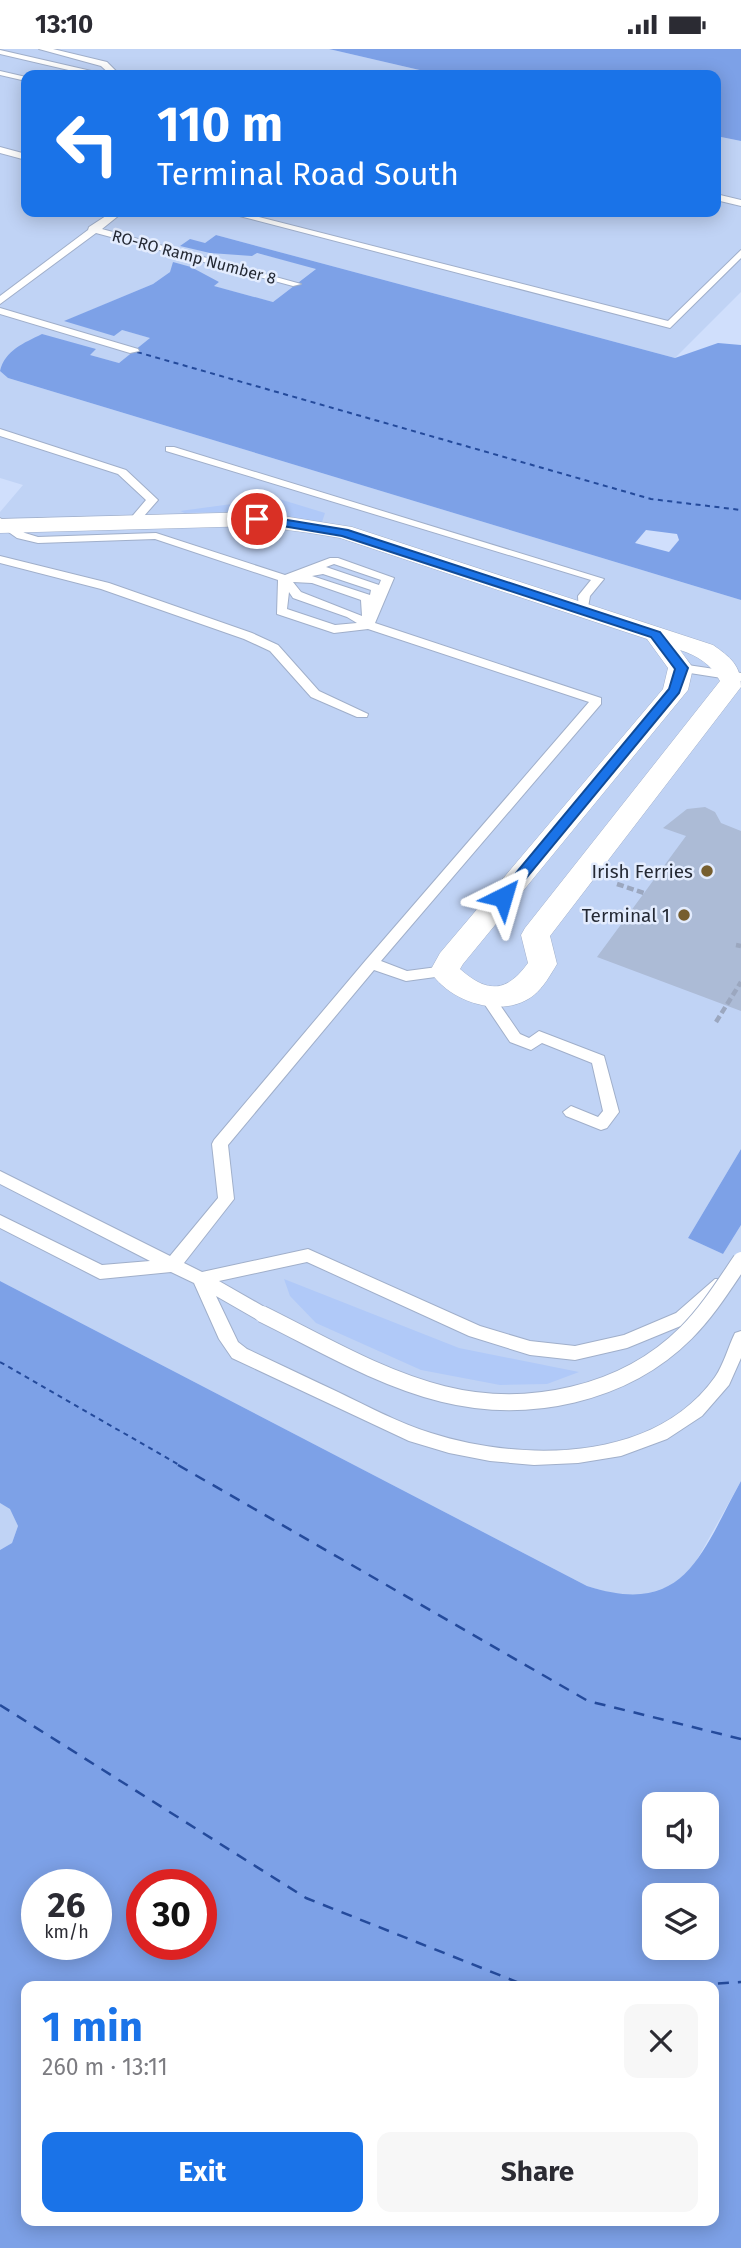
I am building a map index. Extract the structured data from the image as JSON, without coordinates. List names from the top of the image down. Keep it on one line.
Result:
{"streets":{"lane":["RO-RO Ramp Number 8"]},"places":["Irish Ferries","Terminal 1"],"page":{"status":"13:10","turn":["110 m","Terminal Road South"],"speed":"26 km/h","limit":"30","heading":["1 min","260 m · 13:11"],"buttons":["Exit","Share"]}}
